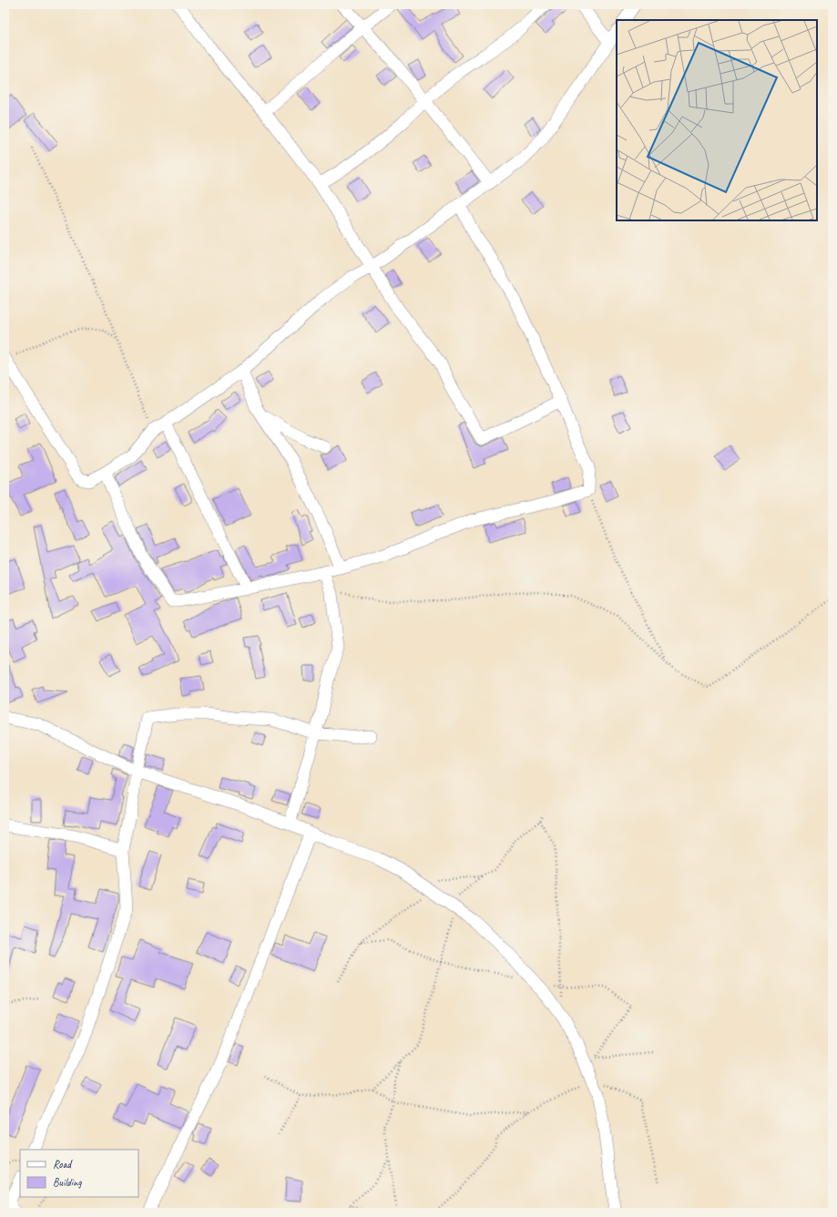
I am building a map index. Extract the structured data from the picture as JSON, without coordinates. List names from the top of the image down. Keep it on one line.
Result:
{"legend":["Road","Building"]}
